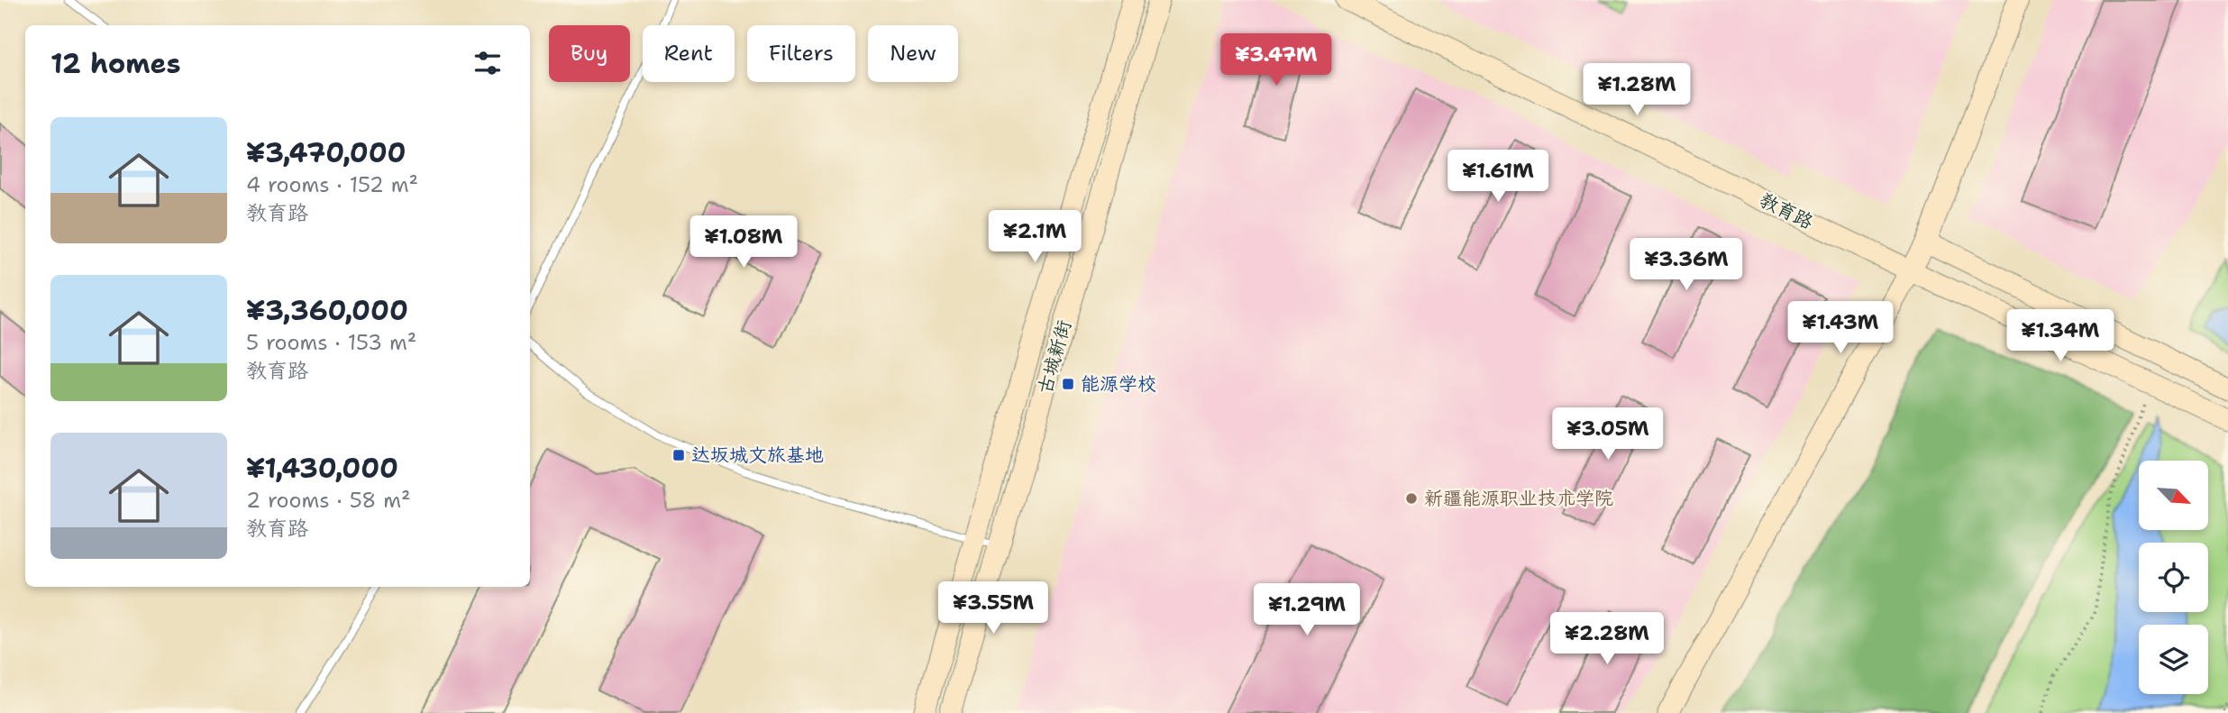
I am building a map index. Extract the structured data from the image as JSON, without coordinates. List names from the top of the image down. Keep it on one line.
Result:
{"streets":{"street":["教育路","古城新街"]},"places":{"transit":["能源学校","达坂城文旅基地"],"other":["新疆能源职业技术学院"]},"north":"bottom right","page":{"chip":["Buy","Rent","Filters","New"],"heading":"12 homes","price":["¥3.47M","¥1.28M","¥1.61M","¥2.1M","¥1.08M","¥3.36M","¥1.43M","¥1.34M","¥3.05M","¥3.55M","¥1.29M","¥2.28M"],"list":[{"name":"¥3,470,000","note":"4 rooms · 152 m² · 教育路"},{"name":"¥3,360,000","note":"5 rooms · 153 m² · 教育路"},{"name":"¥1,430,000","note":"2 rooms · 58 m² · 教育路"}]}}
